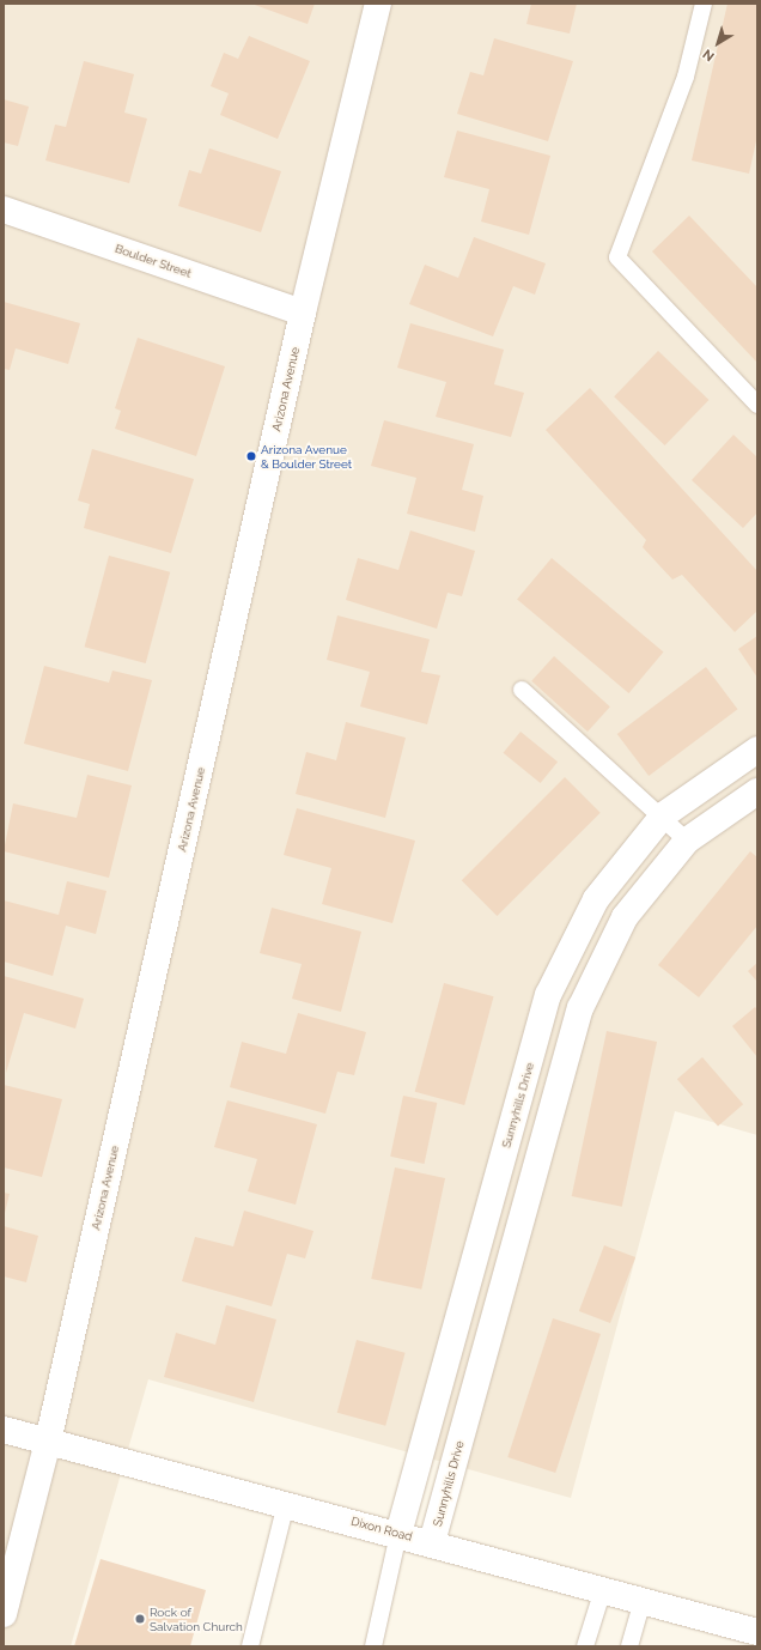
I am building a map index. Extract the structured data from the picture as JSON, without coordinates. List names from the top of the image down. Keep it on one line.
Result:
{"streets":{"street":["Boulder Street","Arizona Avenue","Sunnyhills Drive","Dixon Road"]},"crossings":[["Boulder Street","Arizona Avenue"],["Arizona Avenue","Dixon Road"],["Sunnyhills Drive","Dixon Road"]],"places":["Arizona Avenue & Boulder Street","Rock of Salvation Church"],"north":"bottom left"}
